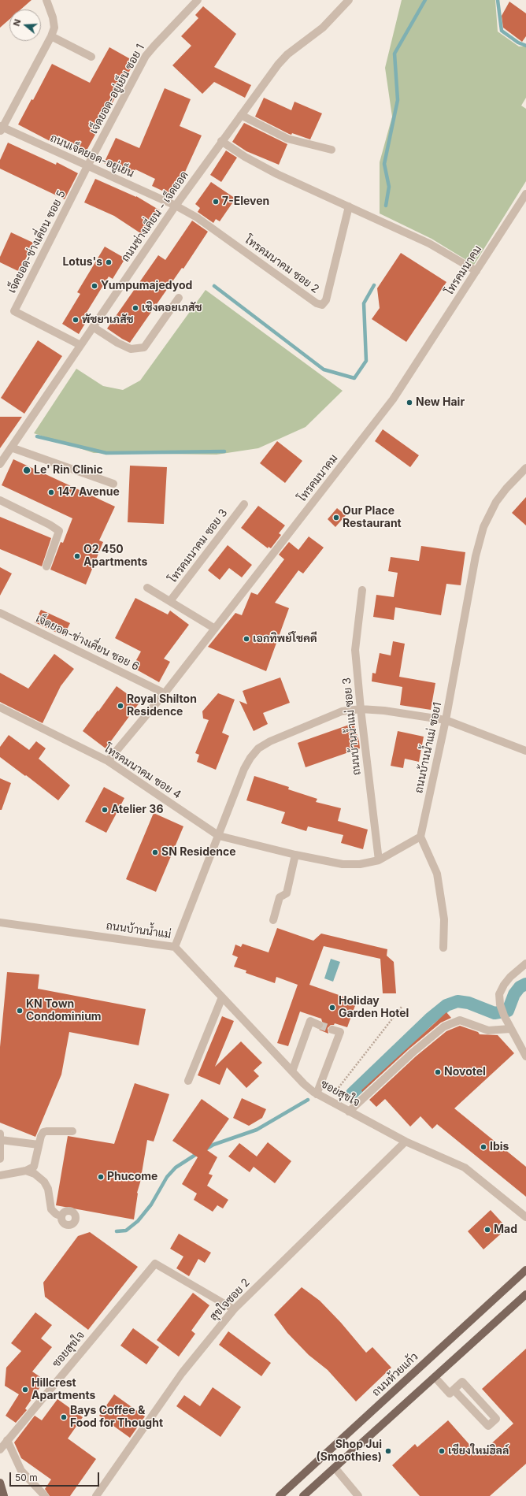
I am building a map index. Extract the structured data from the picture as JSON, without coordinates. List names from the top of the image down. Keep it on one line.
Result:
{"streets":{"main road":["ถนนห้วยแก้ว"],"street":["เจ็ดยอด-อยู่เย็น ซอย 1","ถนนเจ็ดยอด-อยู่เย็น","ถนนช่างเคี่ยน - เจ็ดยอด","เจ็ดยอด-ช่างเคี่ยน ซอย 5","โทรคมนาคม ซอย 2","โทรคมนาคม","โทรคมนาคม ซอย 3","เจ็ดยอด-ช่างเคี่ยน ซอย 6","ถนนบ้านน้ำแม่ ซอย 3","ถนนบ้านน้ำแม่ ซอย1","โทรคมนาคม ซอย 4","ถนนบ้านน้ำแม่","ซอยสุขใจ","สุขใจซอย 2"]},"crossings":[["เจ็ดยอด-อยู่เย็น ซอย 1","ถนนเจ็ดยอด-อยู่เย็น"],["เจ็ดยอด-อยู่เย็น ซอย 1","เจ็ดยอด-ช่างเคี่ยน ซอย 5"],["ถนนเจ็ดยอด-อยู่เย็น","ถนนช่างเคี่ยน - เจ็ดยอด"],["ถนนเจ็ดยอด-อยู่เย็น","เจ็ดยอด-ช่างเคี่ยน ซอย 5"],["ถนนเจ็ดยอด-อยู่เย็น","โทรคมนาคม ซอย 2"],["ถนนช่างเคี่ยน - เจ็ดยอด","เจ็ดยอด-ช่างเคี่ยน ซอย 5"],["ถนนช่างเคี่ยน - เจ็ดยอด","โทรคมนาคม ซอย 2"],["โทรคมนาคม","เจ็ดยอด-ช่างเคี่ยน ซอย 6"],["โทรคมนาคม","โทรคมนาคม ซอย 4"],["ถนนบ้านน้ำแม่ ซอย 3","ถนนบ้านน้ำแม่"],["ถนนบ้านน้ำแม่ ซอย1","ถนนบ้านน้ำแม่"],["โทรคมนาคม ซอย 4","ถนนบ้านน้ำแม่"],["ถนนบ้านน้ำแม่","ซอยสุขใจ"],["ซอยสุขใจ","สุขใจซอย 2"]],"places":["7-Eleven","Lotus's","Yumpumajedyod","เชิงดอยเภสัช","พัชยาเภสัช","New Hair","Le' Rin Clinic","147 Avenue","Our Place Restaurant","O2 450 Apartments","เอกทิพย์โชคดี","Royal Shilton Residence","Atelier 36","SN Residence","Holiday Garden Hotel","KN Town Condominium","Novotel","Ibis","Phucome","Mad","Hillcrest Apartments","Bays Coffee & Food for Thought","Shop Jui (Smoothies)","เชียงใหม่ฮิลล์"],"scale_bar":"50 m","north":"left"}
